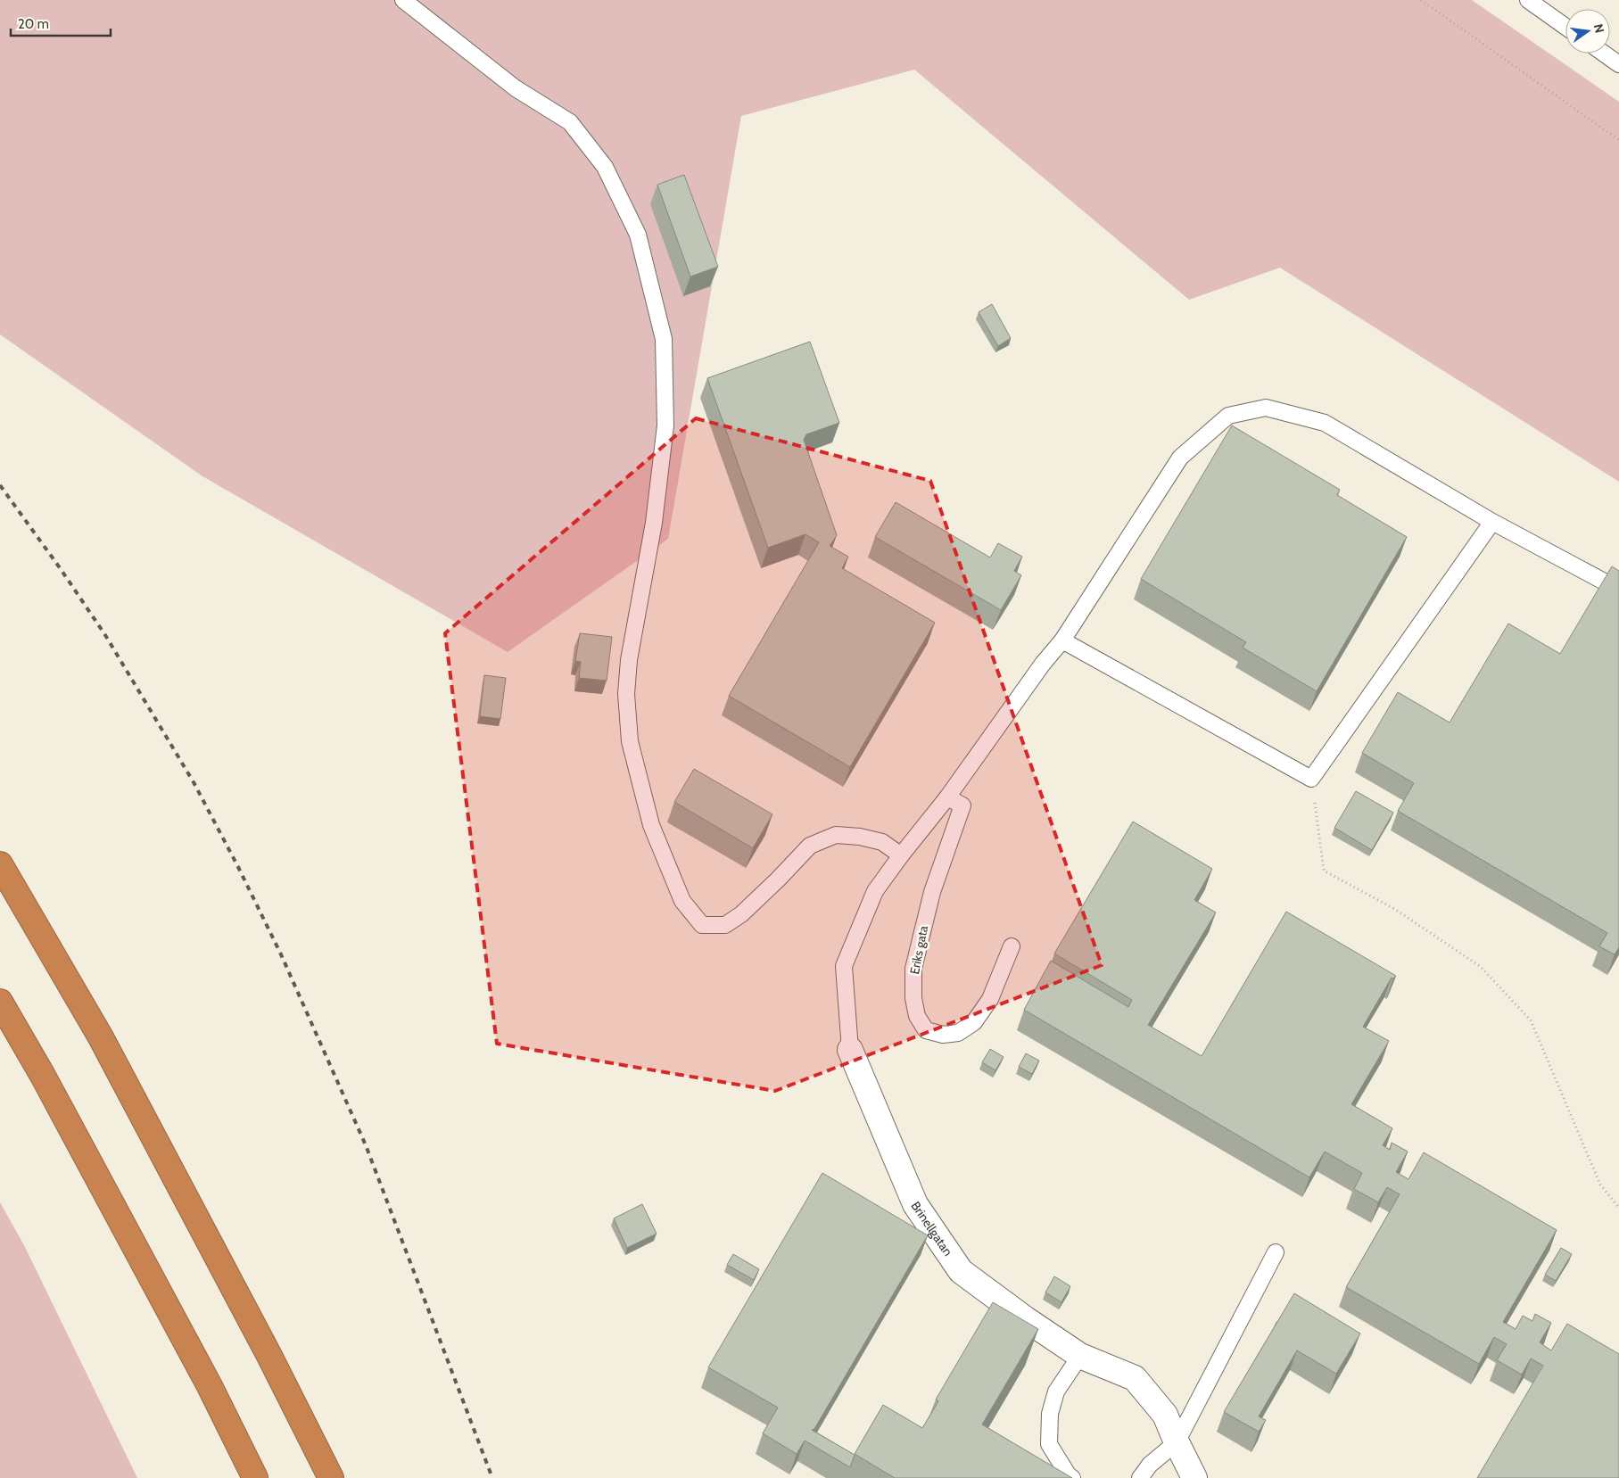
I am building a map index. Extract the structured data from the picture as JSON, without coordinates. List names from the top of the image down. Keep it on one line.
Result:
{"streets":{"street":["Brinellgatan"],"lane":["Eriks gata"]},"scale_bar":"20 m","north":"right"}
